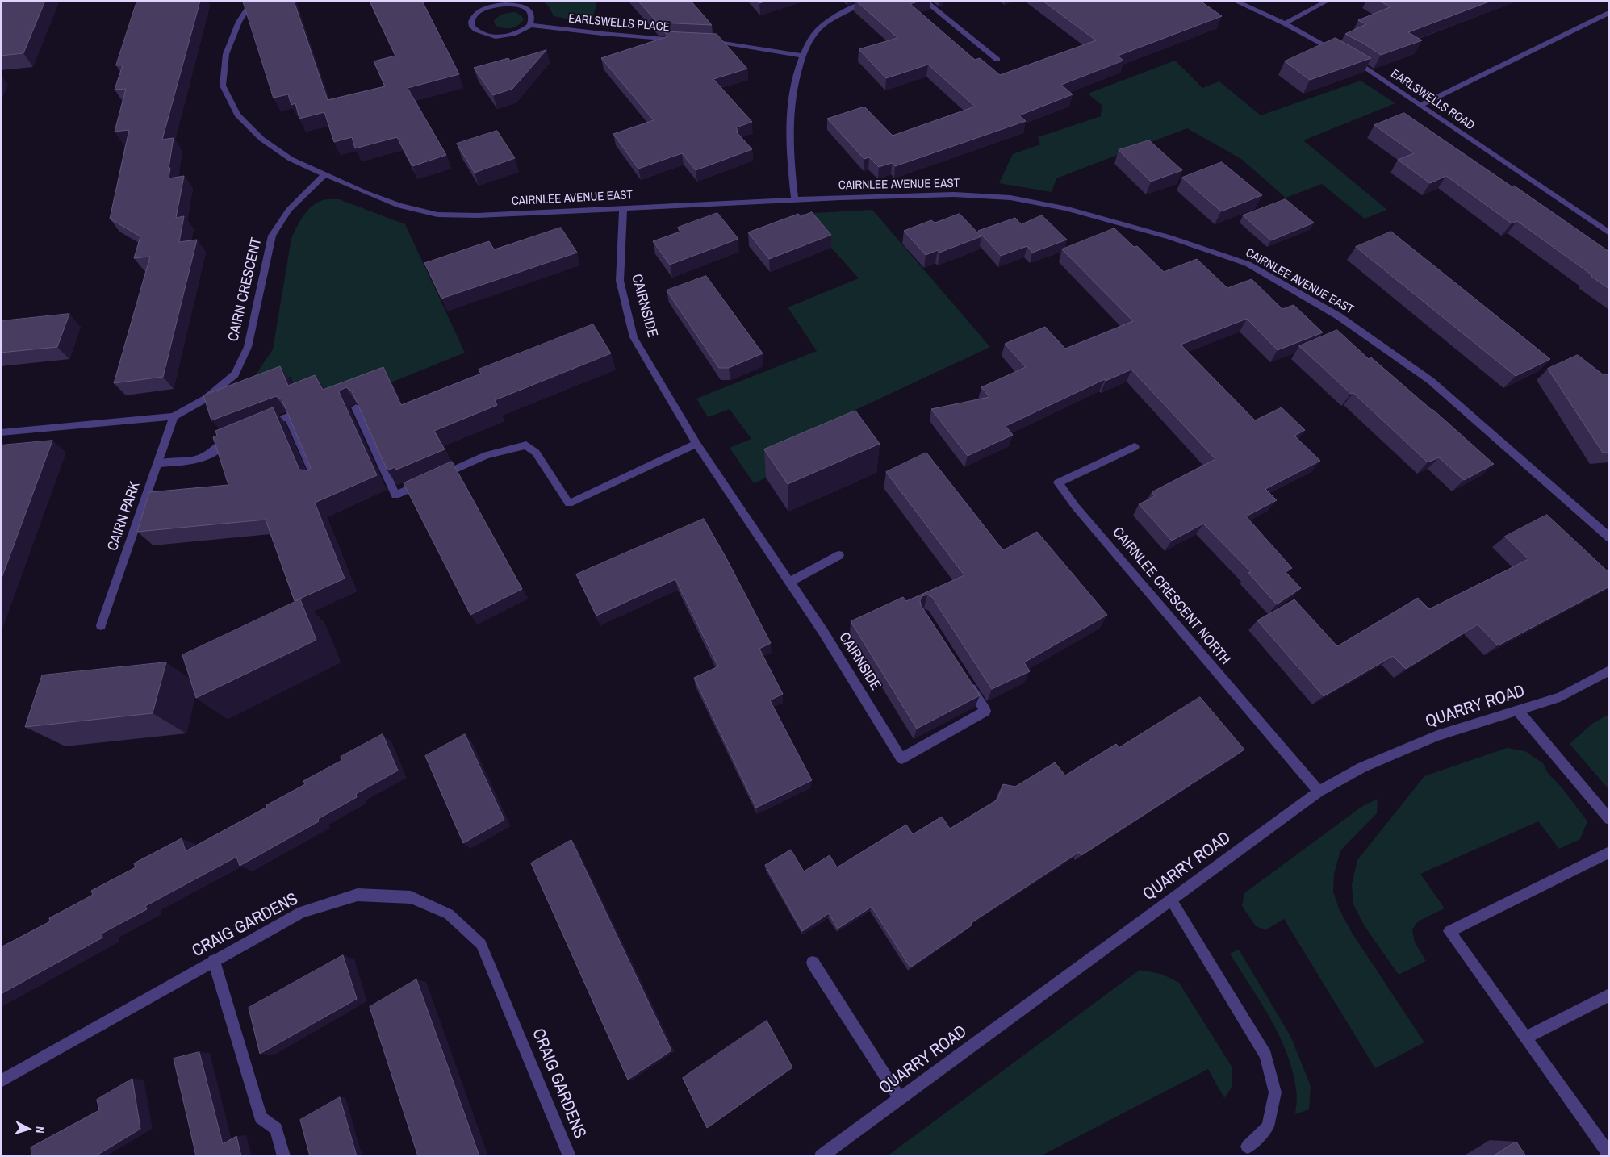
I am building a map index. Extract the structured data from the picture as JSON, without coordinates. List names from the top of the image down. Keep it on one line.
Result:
{"streets":{"street":["EARLSWELLS PLACE","EARLSWELLS ROAD","CAIRNLEE AVENUE EAST","CAIRN CRESCENT","CAIRNSIDE","CAIRN PARK","CAIRNLEE CRESCENT NORTH","QUARRY ROAD","CRAIG GARDENS"]},"crossings":[["CAIRNLEE AVENUE EAST","CAIRN CRESCENT"],["CAIRNLEE AVENUE EAST","CAIRNSIDE"],["CAIRN CRESCENT","CAIRN PARK"],["CAIRNLEE CRESCENT NORTH","QUARRY ROAD"]],"north":"right"}
